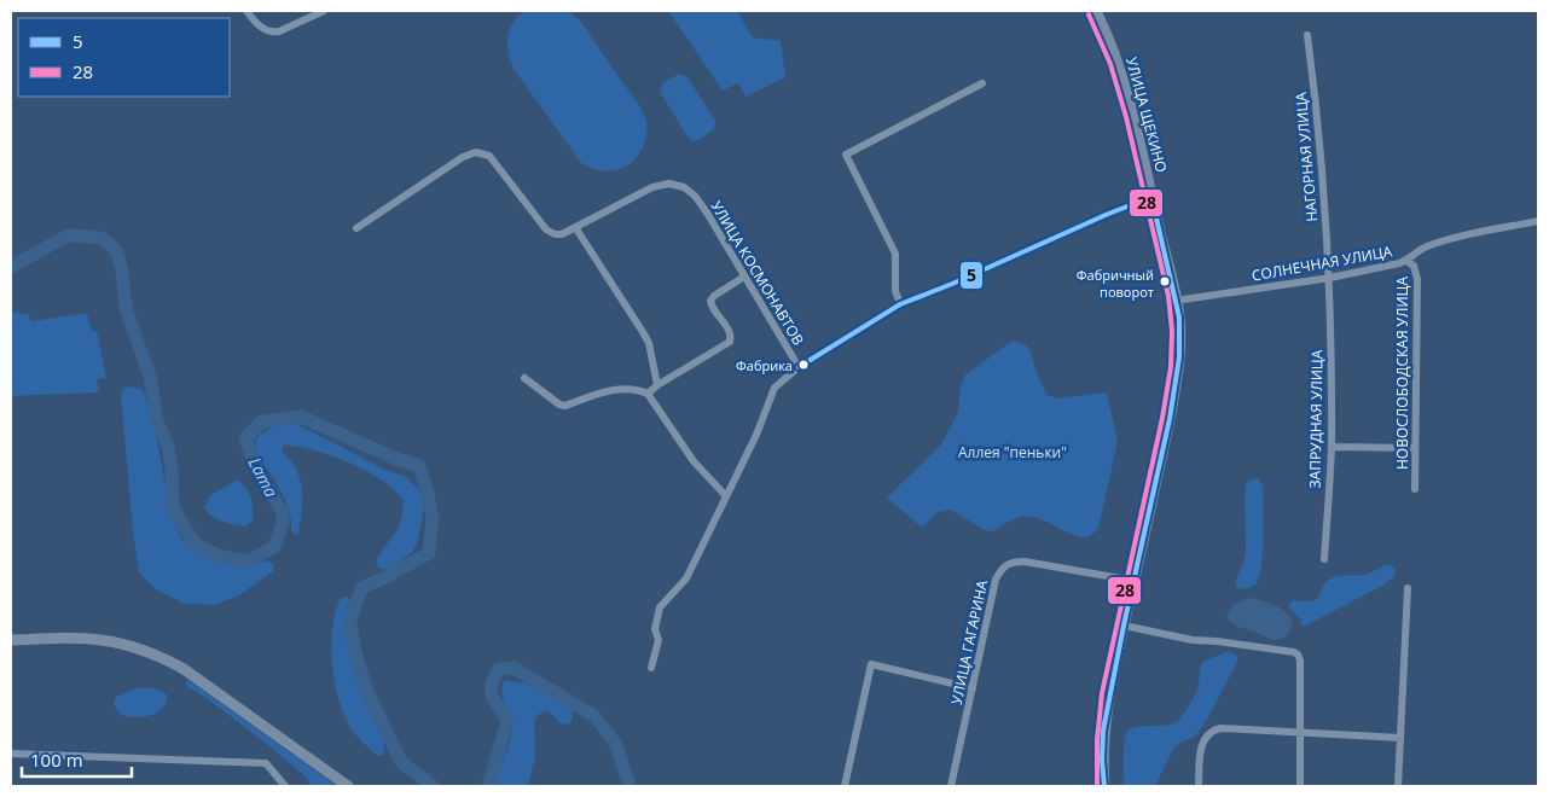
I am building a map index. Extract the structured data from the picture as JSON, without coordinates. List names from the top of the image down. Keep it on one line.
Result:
{"streets":{"main road":["УЛИЦА ЩЕКИНО"],"street":["НАГОРНАЯ УЛИЦА","СОЛНЕЧНАЯ УЛИЦА","УЛИЦА КОСМОНАВТОВ","НОВОСЛОБОДСКАЯ УЛИЦА","ЗАПРУДНАЯ УЛИЦА","УЛИЦА ГАГАРИНА"]},"crossings":[["УЛИЦА ЩЕКИНО","СОЛНЕЧНАЯ УЛИЦА"],["УЛИЦА ЩЕКИНО","УЛИЦА ГАГАРИНА"],["НАГОРНАЯ УЛИЦА","СОЛНЕЧНАЯ УЛИЦА"],["НАГОРНАЯ УЛИЦА","ЗАПРУДНАЯ УЛИЦА"],["СОЛНЕЧНАЯ УЛИЦА","НОВОСЛОБОДСКАЯ УЛИЦА"],["СОЛНЕЧНАЯ УЛИЦА","ЗАПРУДНАЯ УЛИЦА"]],"water":["Lama"],"parks":["Аллея \"пеньки\""],"places":["Фабричный поворот","Фабрика"],"lines":["transit line 28","transit line 5"],"legend":["5","28"],"scale_bar":"100 m"}
